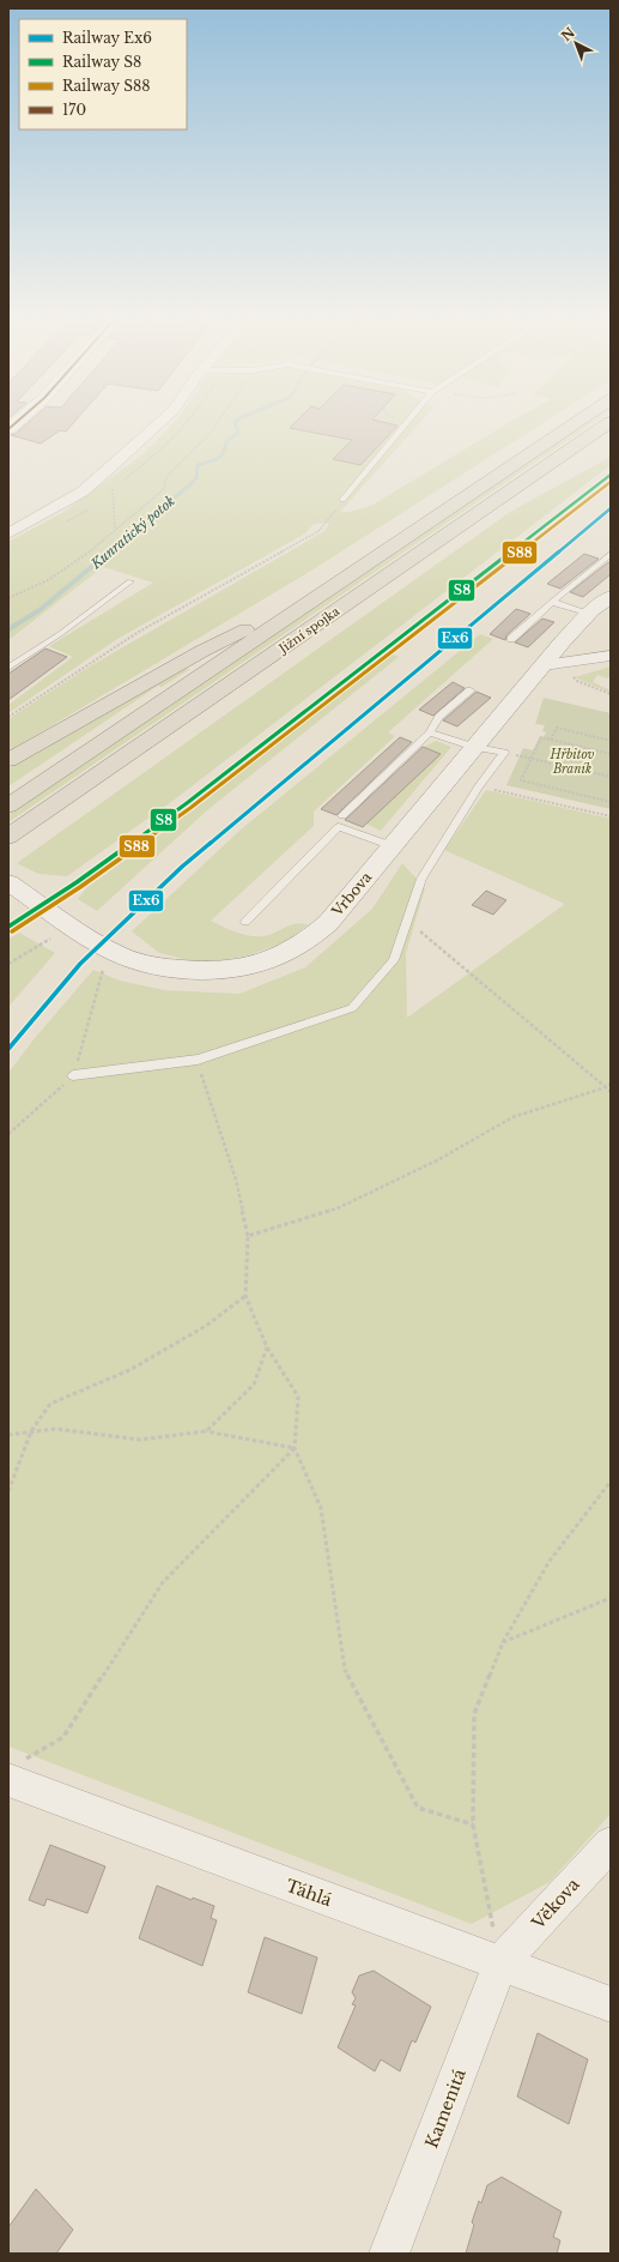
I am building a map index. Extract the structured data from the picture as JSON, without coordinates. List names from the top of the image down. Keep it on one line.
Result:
{"streets":{"highway":["Jižní spojka"],"main road":["Vrbova"],"street":["Táhlá","Věkova","Kamenitá"]},"crossings":[["Táhlá","Věkova"],["Táhlá","Kamenitá"],["Věkova","Kamenitá"]],"water":["Kunratický potok"],"parks":["Hřbitov Braník"],"lines":["transit line 170","rail line S8","rail line S88","rail line Ex6"],"legend":["Railway Ex6","Railway S8","Railway S88","170"],"north":"top left"}
